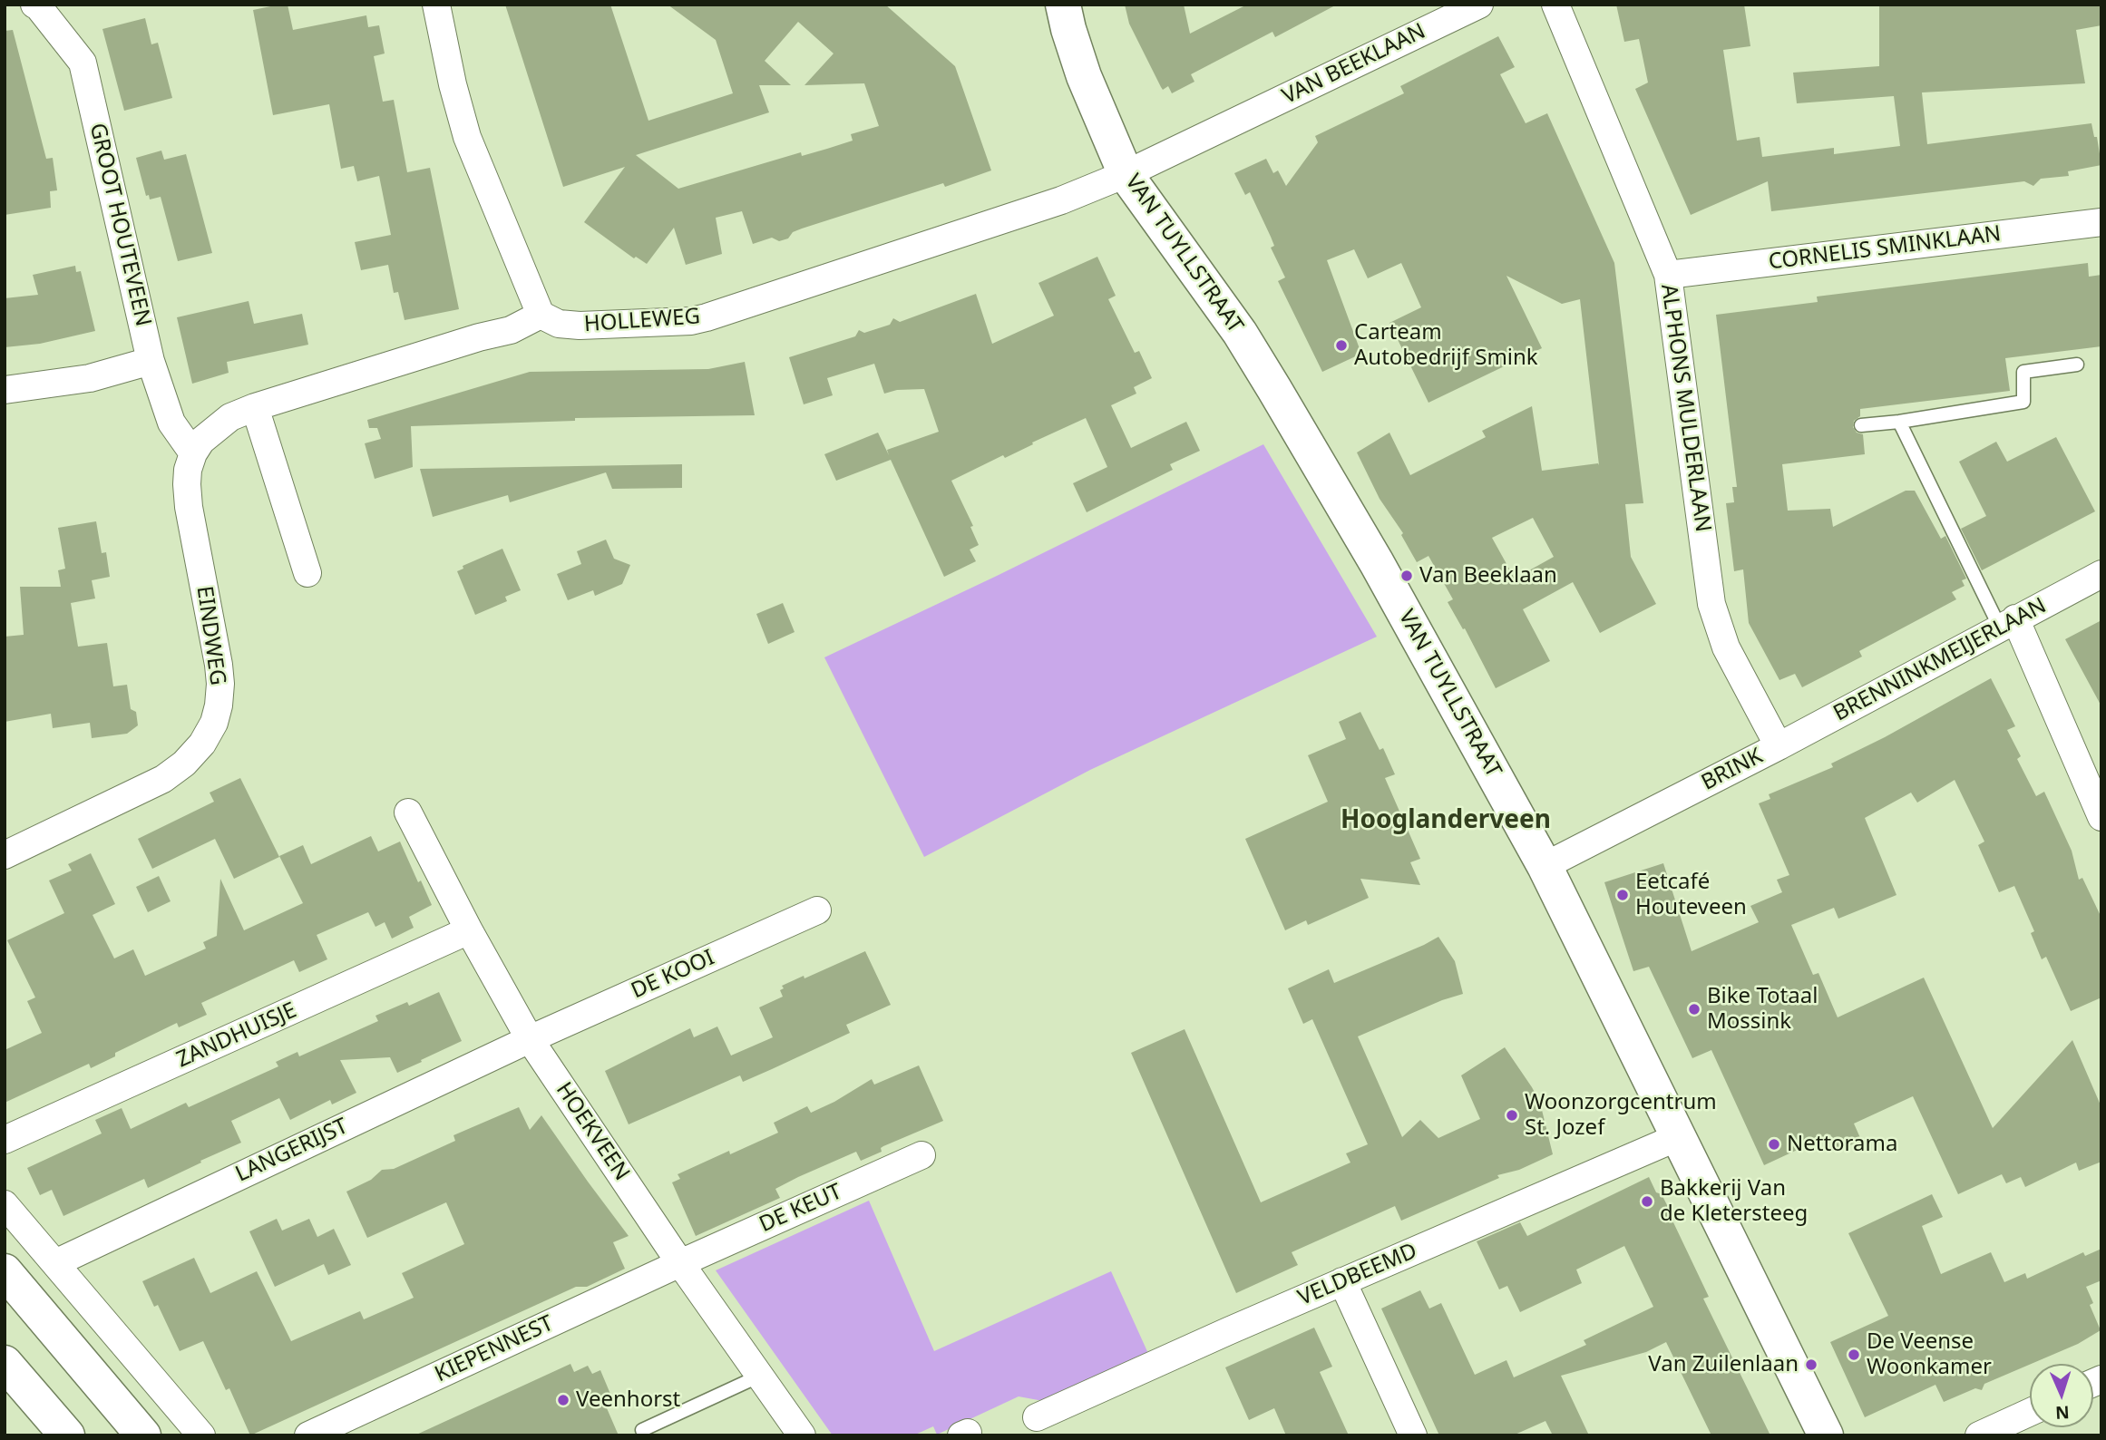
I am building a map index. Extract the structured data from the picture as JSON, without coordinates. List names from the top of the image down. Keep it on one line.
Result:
{"streets":{"street":["VAN BEEKLAAN","GROOT HOUTEVEEN","CORNELIS SMINKLAAN","VAN TUYLLSTRAAT","HOLLEWEG","ALPHONS MULDERLAAN","EINDWEG","BRENNINKMEIJERLAAN","BRINK","DE KOOI","ZANDHUISJE","HOEKVEEN","LANGERIJST","DE KEUT","VELDBEEMD","KIEPENNEST"]},"crossings":[["VAN BEEKLAAN","VAN TUYLLSTRAAT"],["VAN BEEKLAAN","HOLLEWEG"],["GROOT HOUTEVEEN","EINDWEG"],["CORNELIS SMINKLAAN","ALPHONS MULDERLAAN"],["VAN TUYLLSTRAAT","HOLLEWEG"],["VAN TUYLLSTRAAT","BRINK"],["VAN TUYLLSTRAAT","VELDBEEMD"],["HOLLEWEG","EINDWEG"],["ALPHONS MULDERLAAN","BRINK"],["BRENNINKMEIJERLAAN","BRINK"],["DE KOOI","HOEKVEEN"],["DE KOOI","LANGERIJST"],["ZANDHUISJE","HOEKVEEN"],["HOEKVEEN","LANGERIJST"],["HOEKVEEN","DE KEUT"],["HOEKVEEN","KIEPENNEST"],["DE KEUT","KIEPENNEST"]],"districts":["Hooglanderveen"],"places":["Carteam Autobedrijf Smink","Van Beeklaan","Eetcafé Houteveen","Bike Totaal Mossink","Woonzorgcentrum St. Jozef","Nettorama","Bakkerij Van de Kletersteeg","De Veense Woonkamer","Van Zuilenlaan","Veenhorst"],"north":"bottom"}
